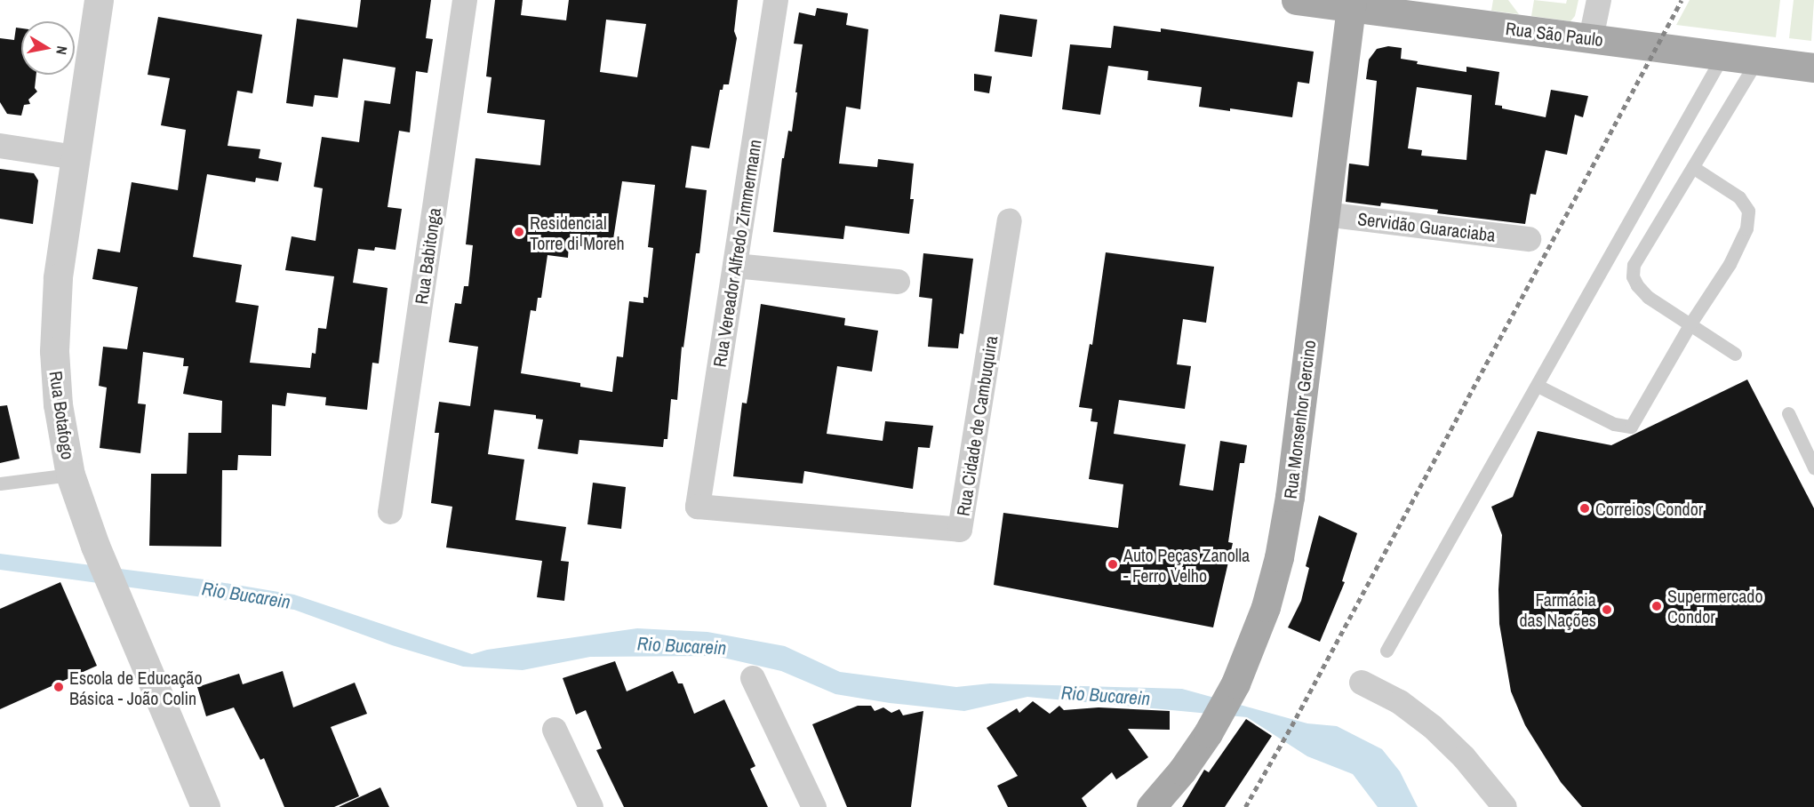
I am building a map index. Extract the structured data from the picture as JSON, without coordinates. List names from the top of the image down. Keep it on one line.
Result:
{"streets":{"main road":["Rua São Paulo","Rua Monsenhor Gercino"],"street":["Servidão Guaraciaba","Rua Vereador Alfredo Zimmermann","Rua Babitonga","Rua Botafogo","Rua Cidade de Cambuquira"]},"crossings":[["Rua São Paulo","Rua Monsenhor Gercino"],["Servidão Guaraciaba","Rua Monsenhor Gercino"],["Rua Vereador Alfredo Zimmermann","Rua Cidade de Cambuquira"]],"water":["Rio Bucarein"],"places":["Residencial Torre di Moreh","Correios Condor","Auto Peças Zanolla - Ferro Velho","Supermercado Condor","Farmácia das Nações","Escola de Educação Básica - João Colin"],"north":"right"}
